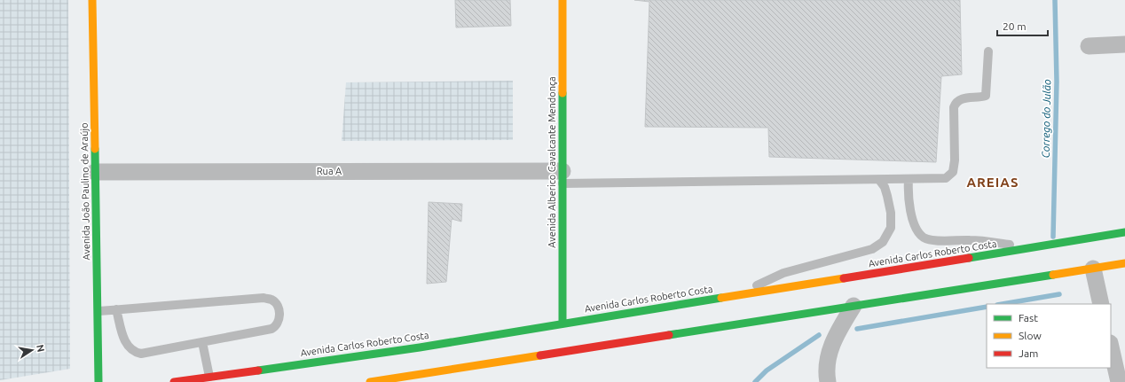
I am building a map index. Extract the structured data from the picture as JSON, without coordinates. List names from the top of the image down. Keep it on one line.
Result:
{"streets":{"main road":["Avenida Alberico Cavalcante Mendonça","Avenida João Paulino de Araújo","Avenida Carlos Roberto Costa"],"street":["Rua A"]},"crossings":[["Avenida Alberico Cavalcante Mendonça","Rua A"],["Avenida Alberico Cavalcante Mendonça","Avenida Carlos Roberto Costa"],["Rua A","Avenida João Paulino de Araújo"]],"districts":["AREIAS"],"water":["Corrego do Julão"],"legend":["Fast","Slow","Jam"],"scale_bar":"20 m","north":"right"}
